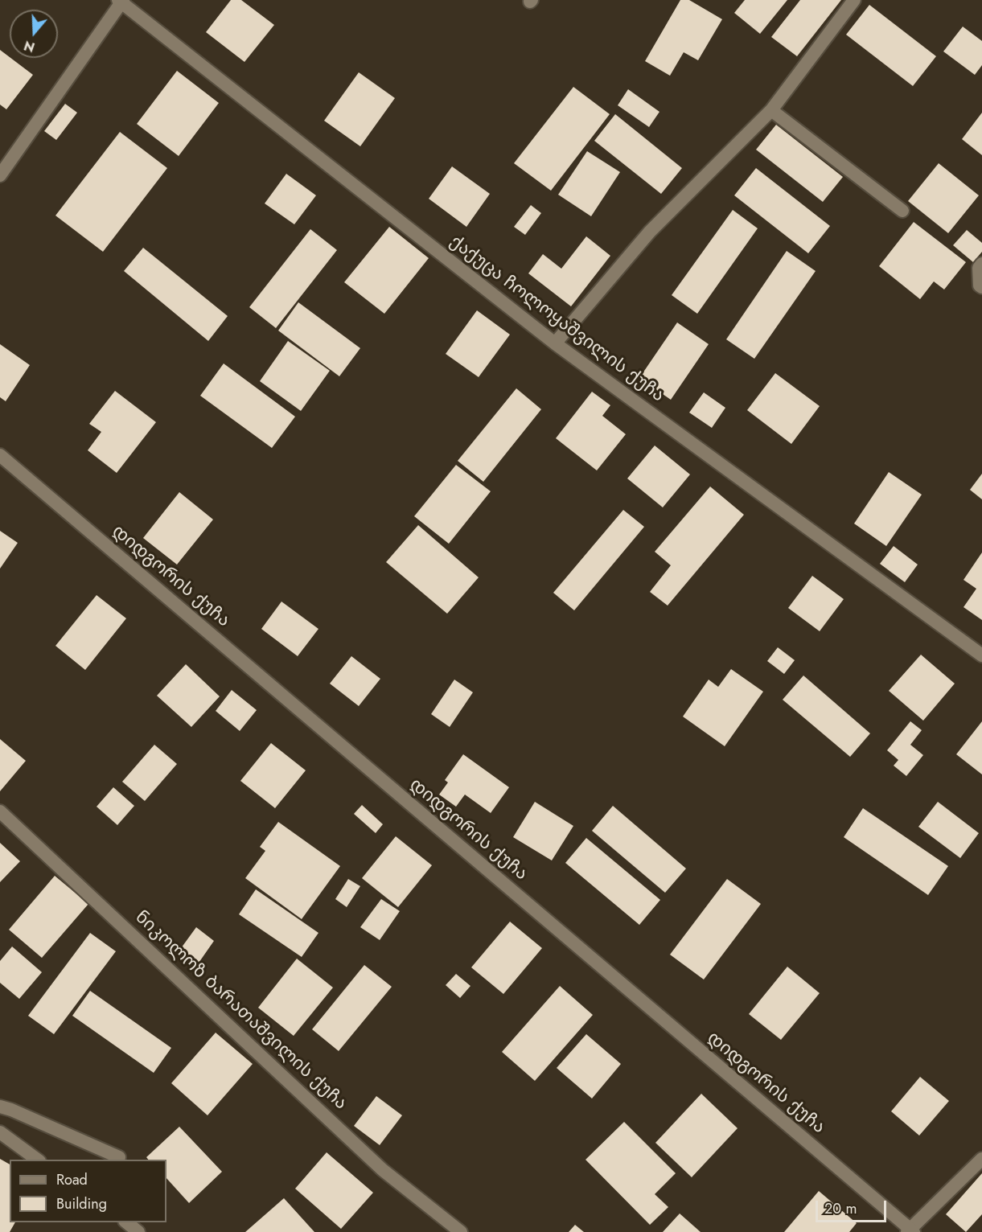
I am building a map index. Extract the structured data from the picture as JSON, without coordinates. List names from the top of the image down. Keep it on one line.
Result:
{"streets":{"street":["ქაქუცა ჩოლოყაშვილის ქუჩა","დიდგორის ქუჩა","ნიკოლოზ ბარათაშვილის ქუჩა"]},"legend":["Road","Building"],"scale_bar":"20 m","north":"bottom"}
